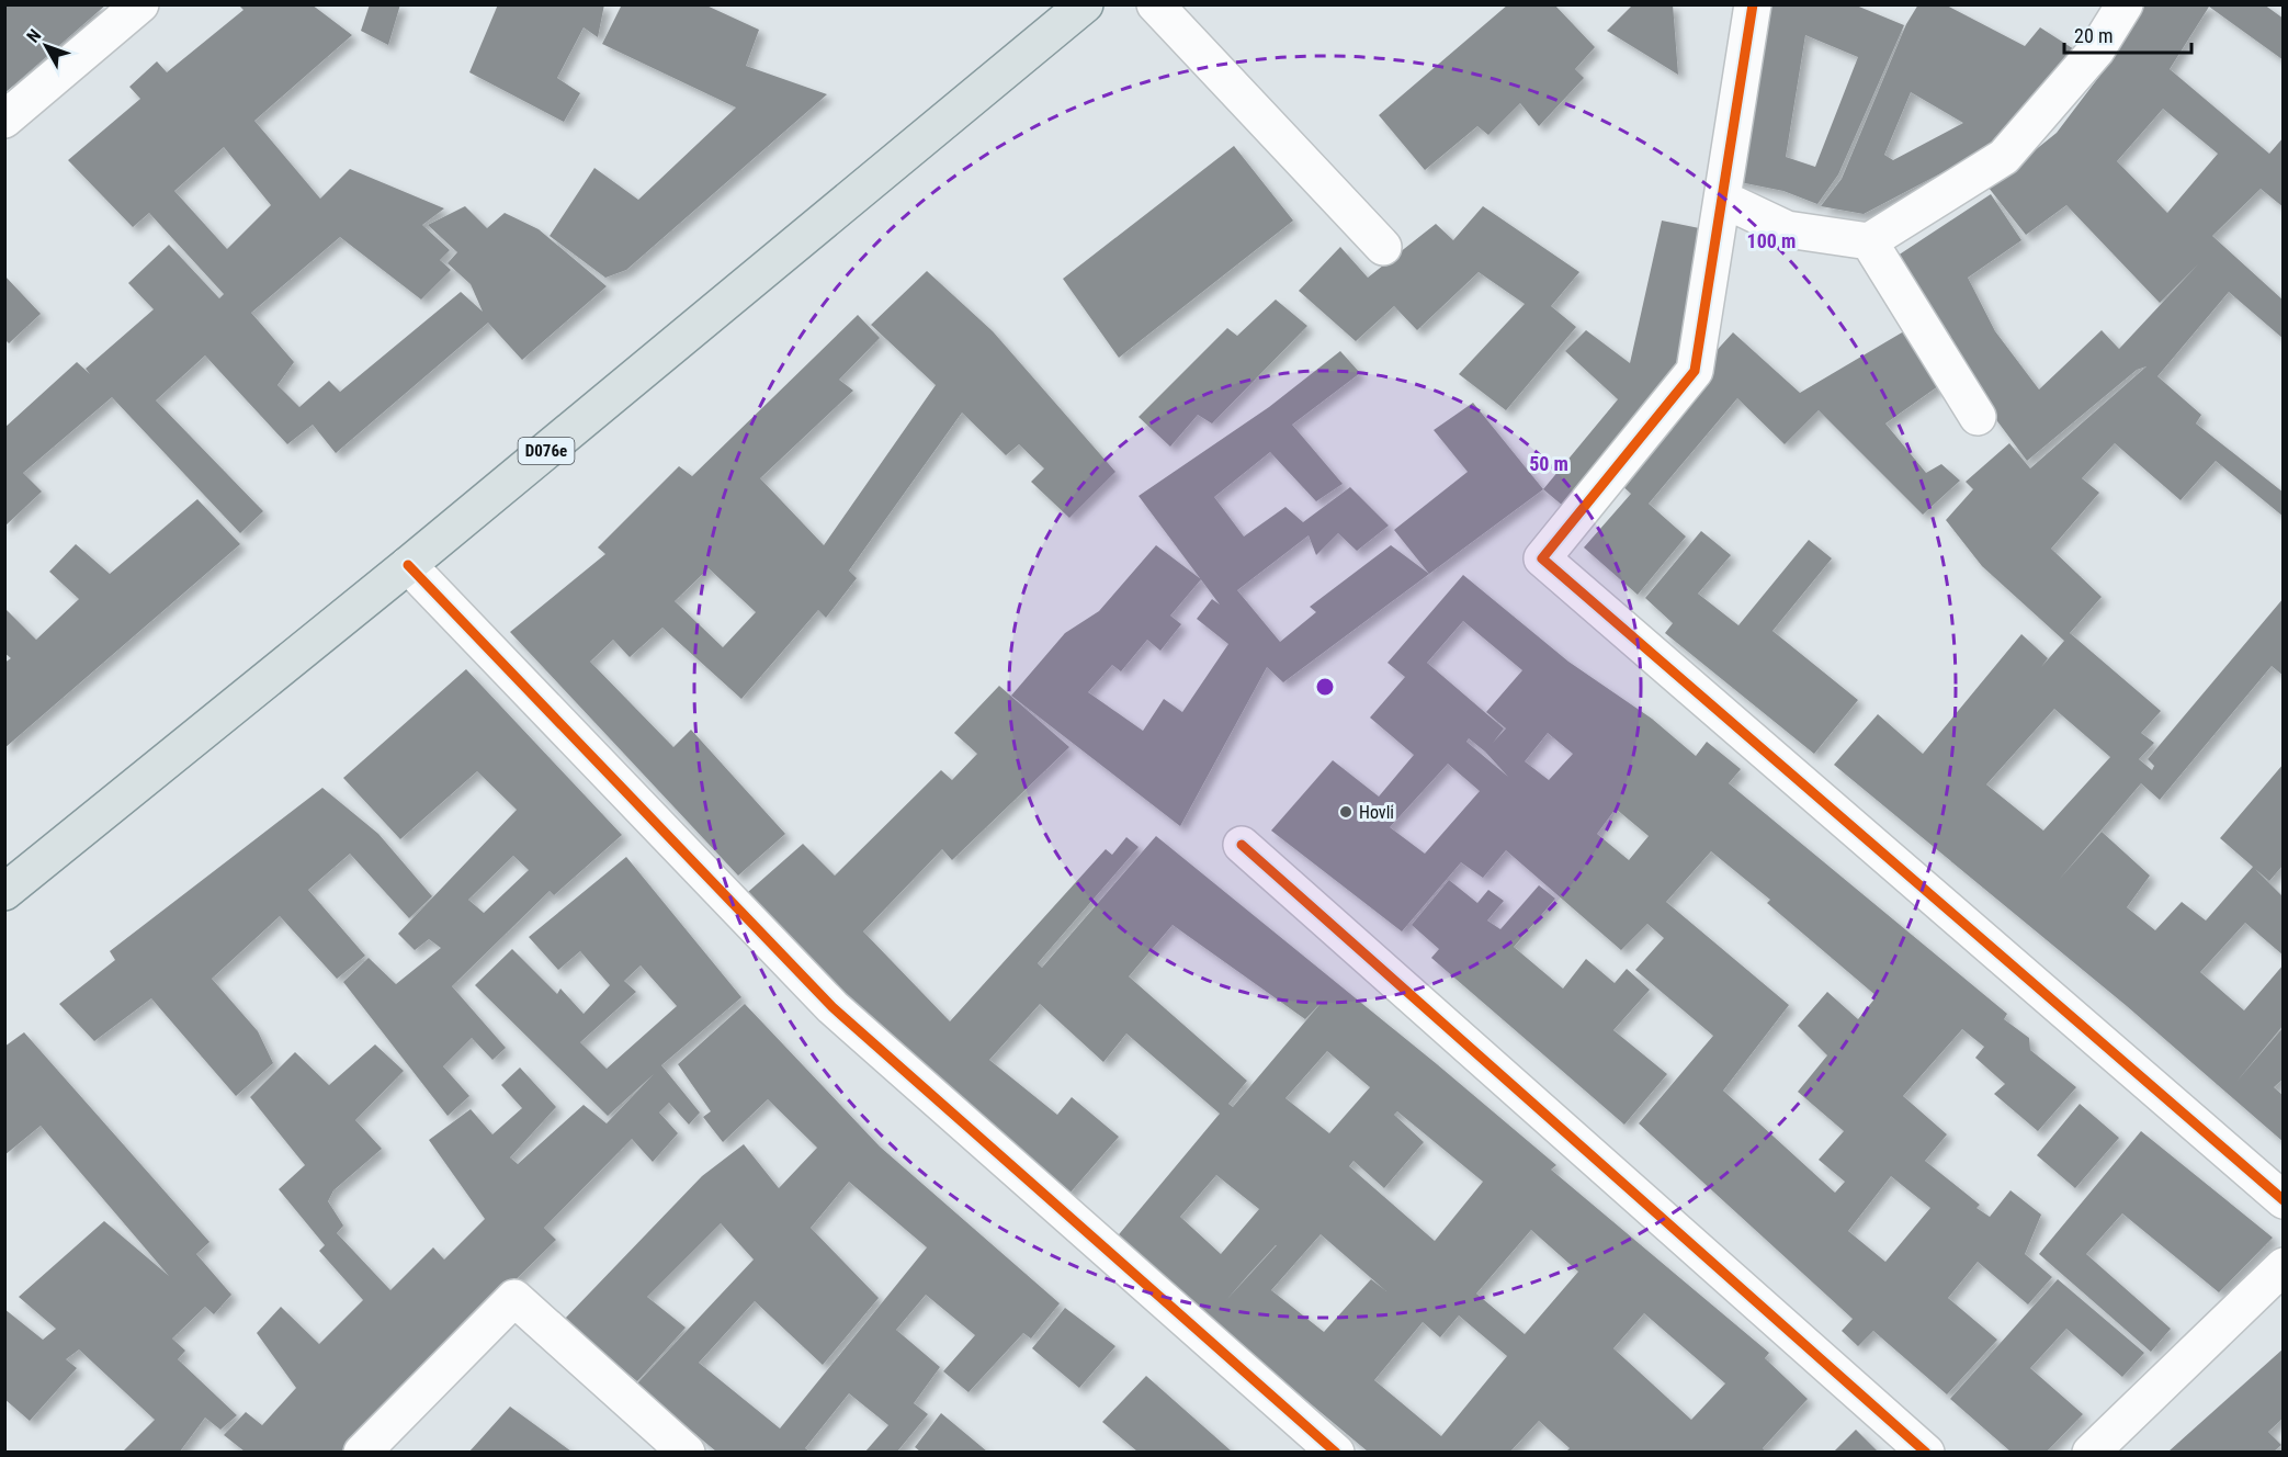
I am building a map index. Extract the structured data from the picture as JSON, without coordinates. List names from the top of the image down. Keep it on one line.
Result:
{"streets":{"main road":["D076e"]},"places":["Hovli"],"scale_bar":"20 m","north":"top left","rings":["100 m","50 m"]}
